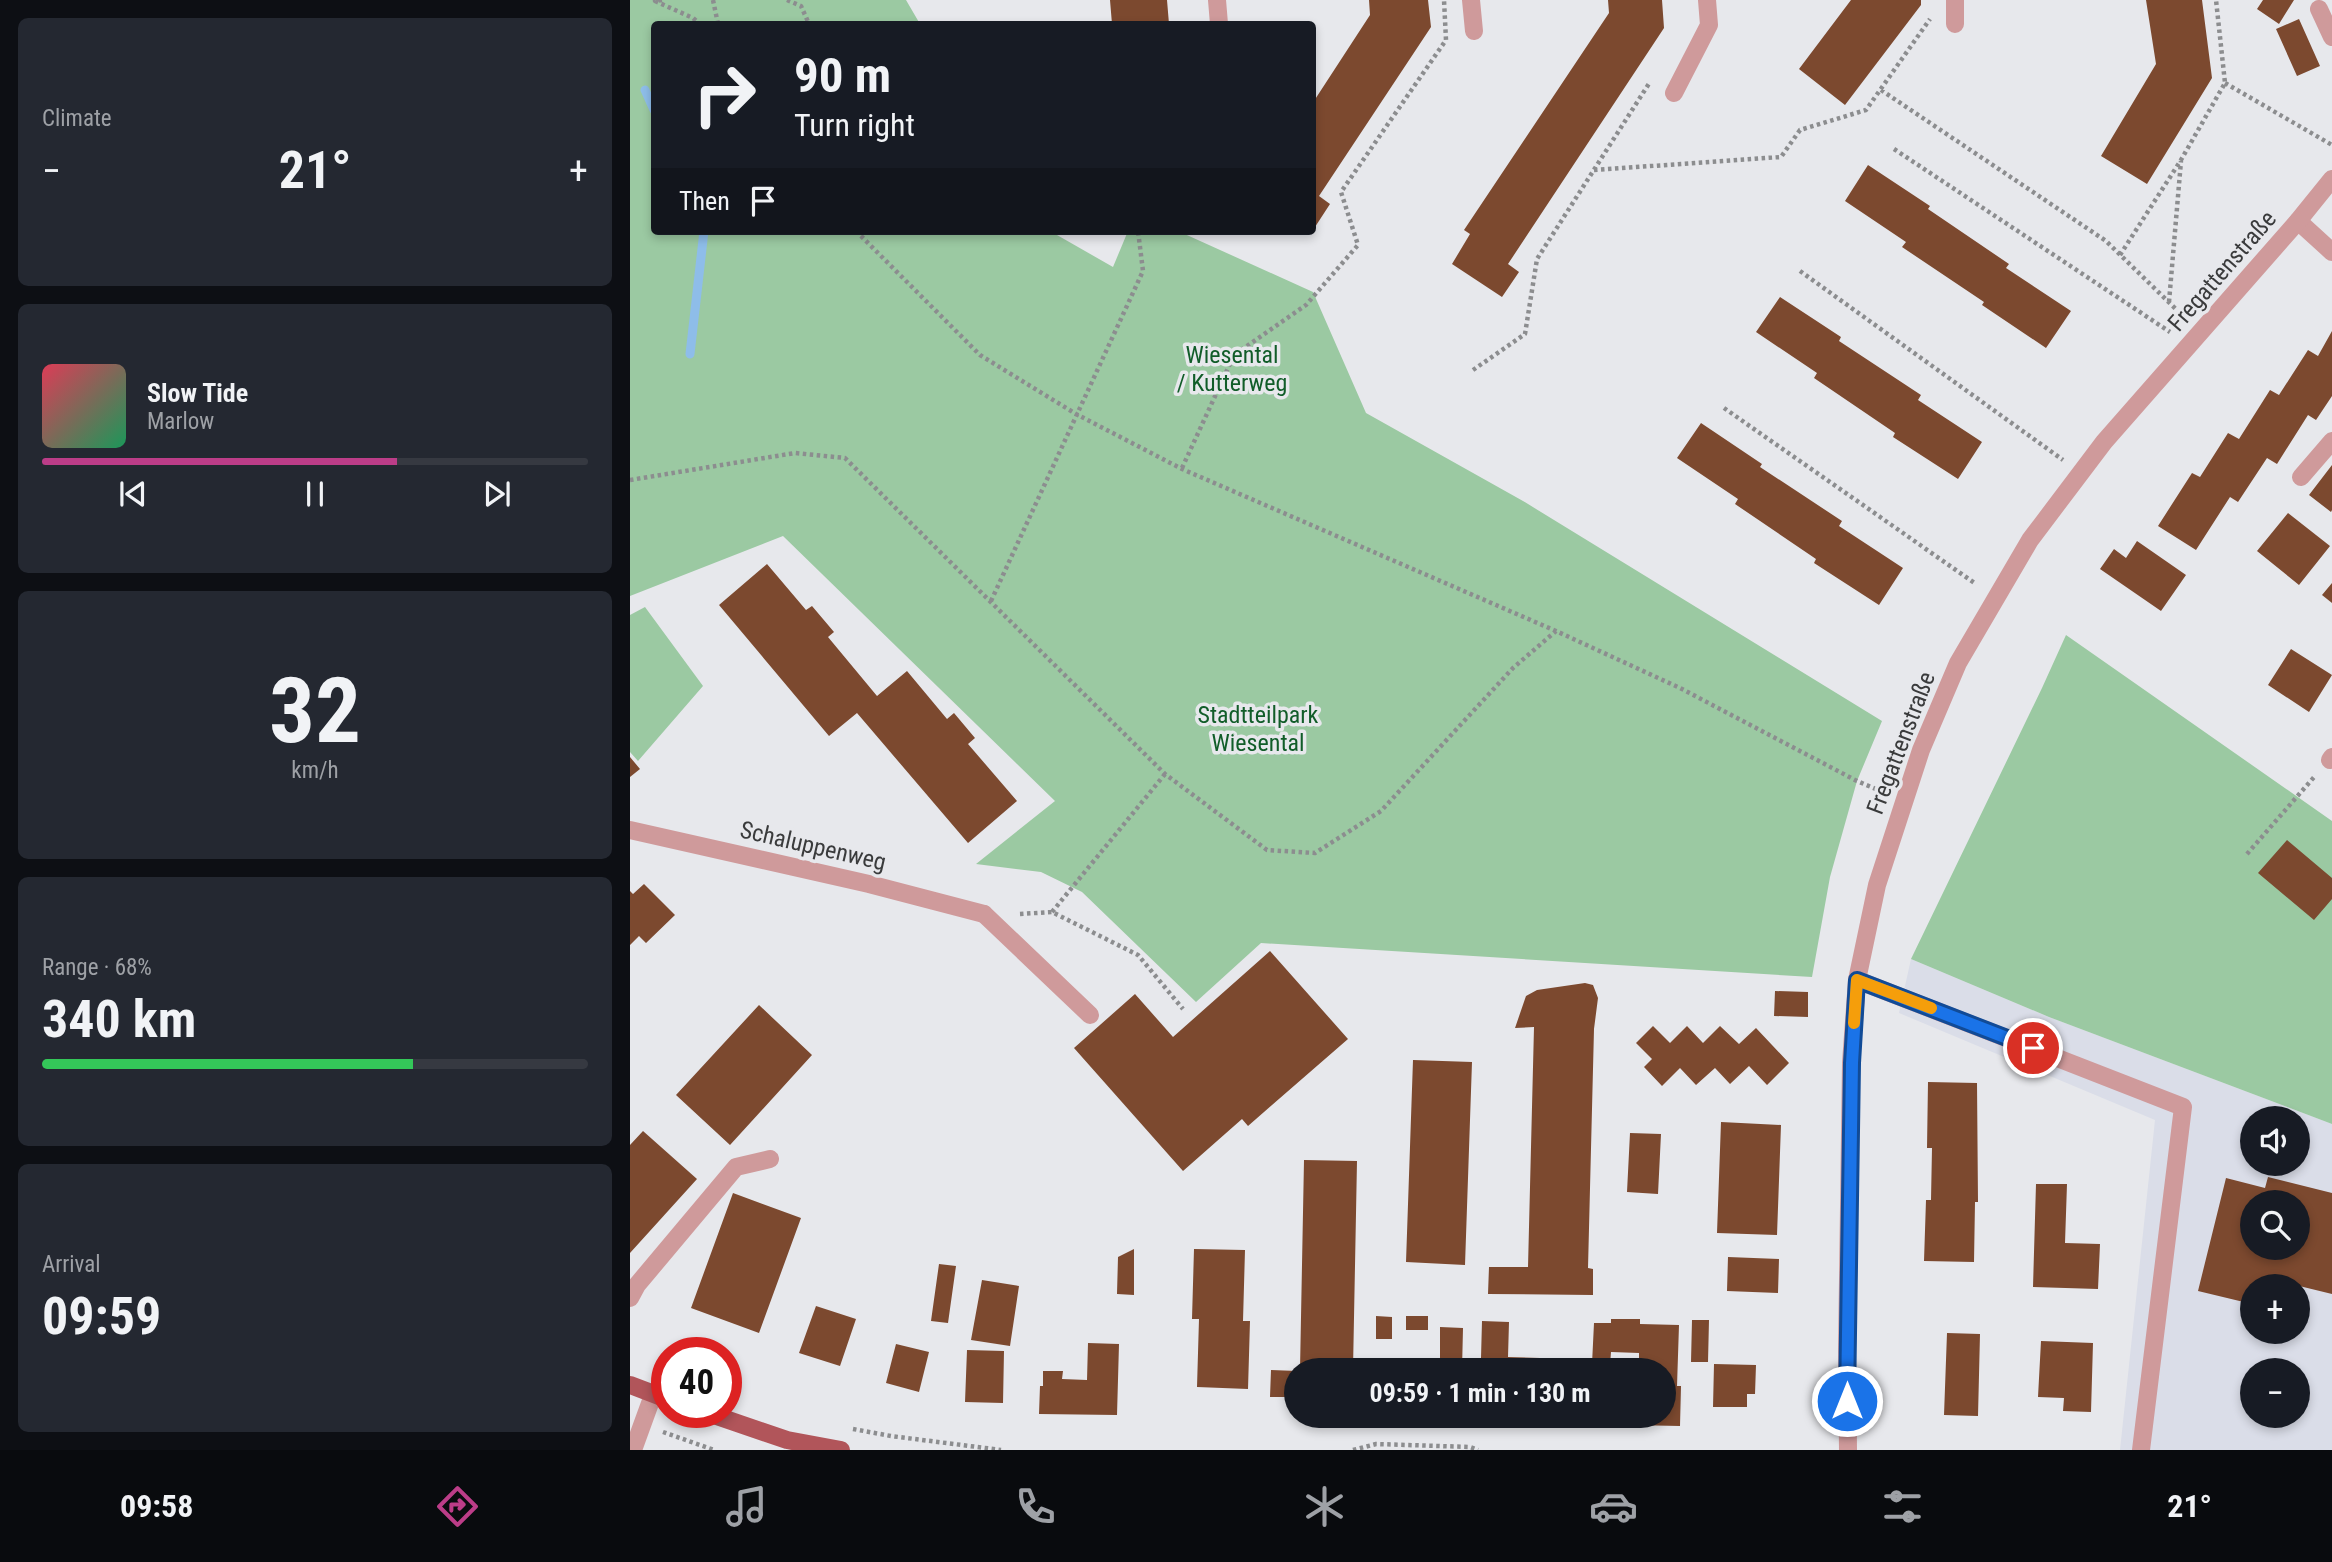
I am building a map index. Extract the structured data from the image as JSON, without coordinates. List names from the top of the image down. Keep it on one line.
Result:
{"streets":{"street":["Fregattenstraße","Schaluppenweg"]},"parks":["Wiesental / Kutterweg","Stadtteilpark Wiesental"],"page":{"tile":["Climate",["32","km/h"],["Range · 68%","340 km"],["Arrival","09:59"]],"turn":["90 m","Turn right"],"heat":["−","21°","+"],"then":"Then","song":["Slow Tide","Marlow"],"map_buttons":["+","−"],"limit":"40","trip":"09:59 · 1 min · 130 m","tabs":["09:58","21°"]}}
